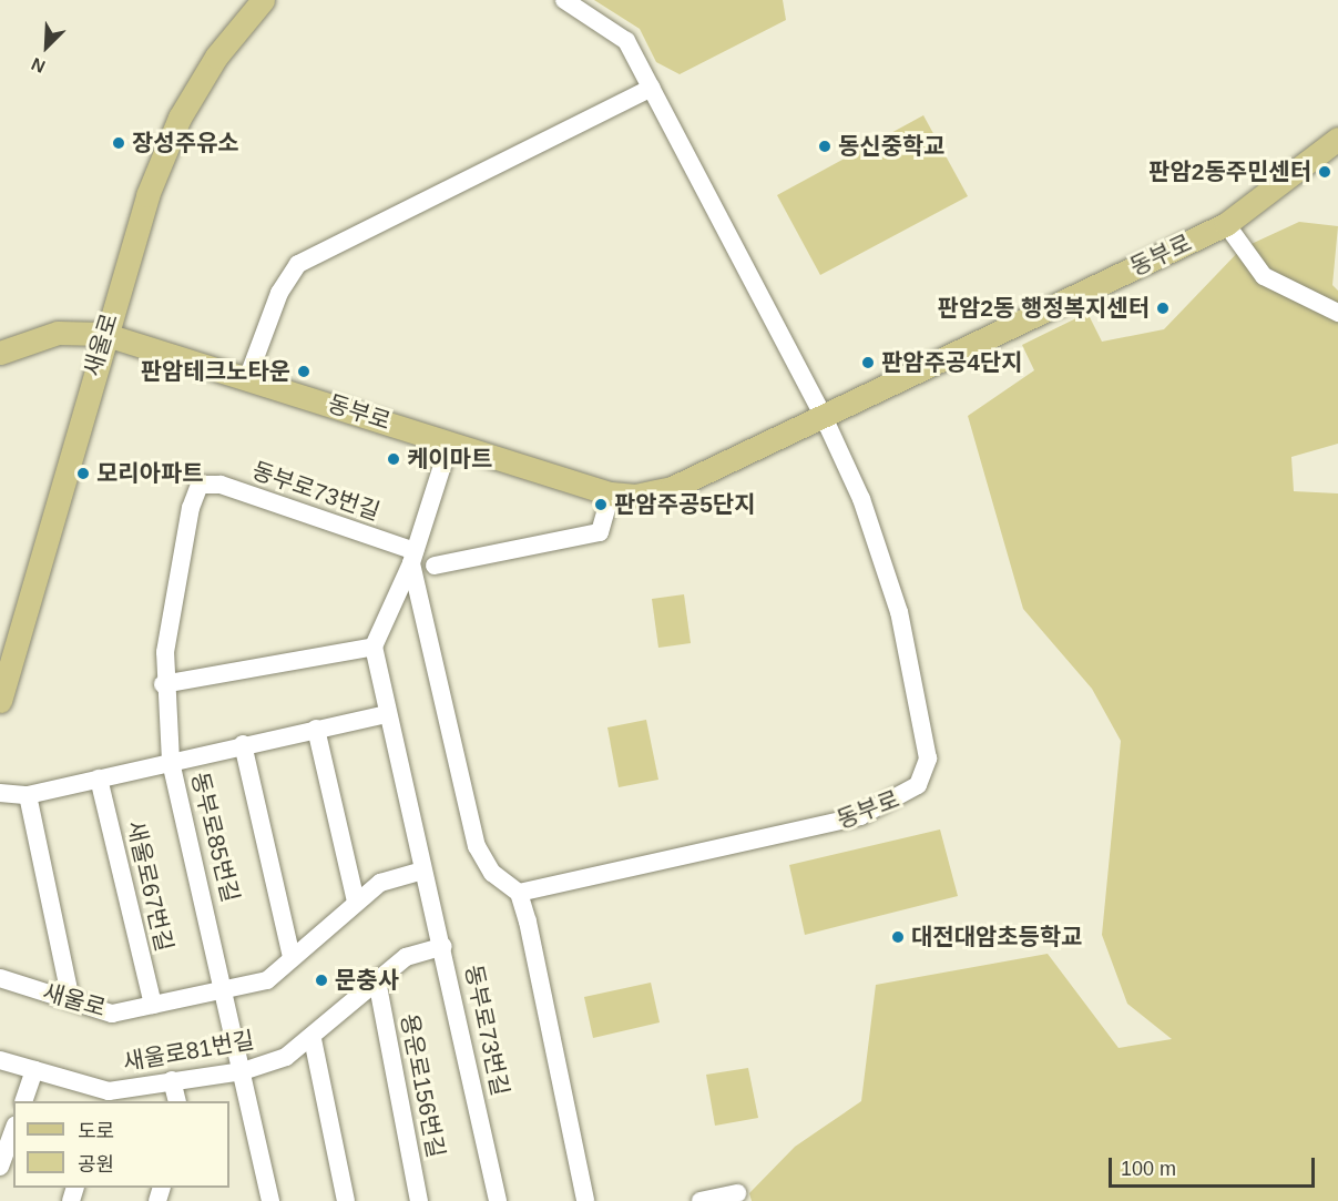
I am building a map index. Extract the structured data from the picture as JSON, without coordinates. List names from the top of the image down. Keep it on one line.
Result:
{"streets":{"main road":["동부로","새울로"],"street":["동부로73번길","동부로85번길","새울로67번길","새울로81번길","용운로156번길"]},"crossings":[["동부로","새울로"],["새울로","동부로85번길"],["새울로","새울로67번길"],["동부로73번길","동부로85번길"],["동부로73번길","새울로81번길"],["동부로85번길","새울로81번길"],["새울로81번길","용운로156번길"]],"places":["장성주유소","동신중학교","판암2동주민센터","판암2동 행정복지센터","판암주공4단지","판암테크노타운","케이마트","모리아파트","판암주공5단지","대전대암초등학교","문충사"],"legend":["도로","공원"],"scale_bar":"100 m","north":"bottom left"}
